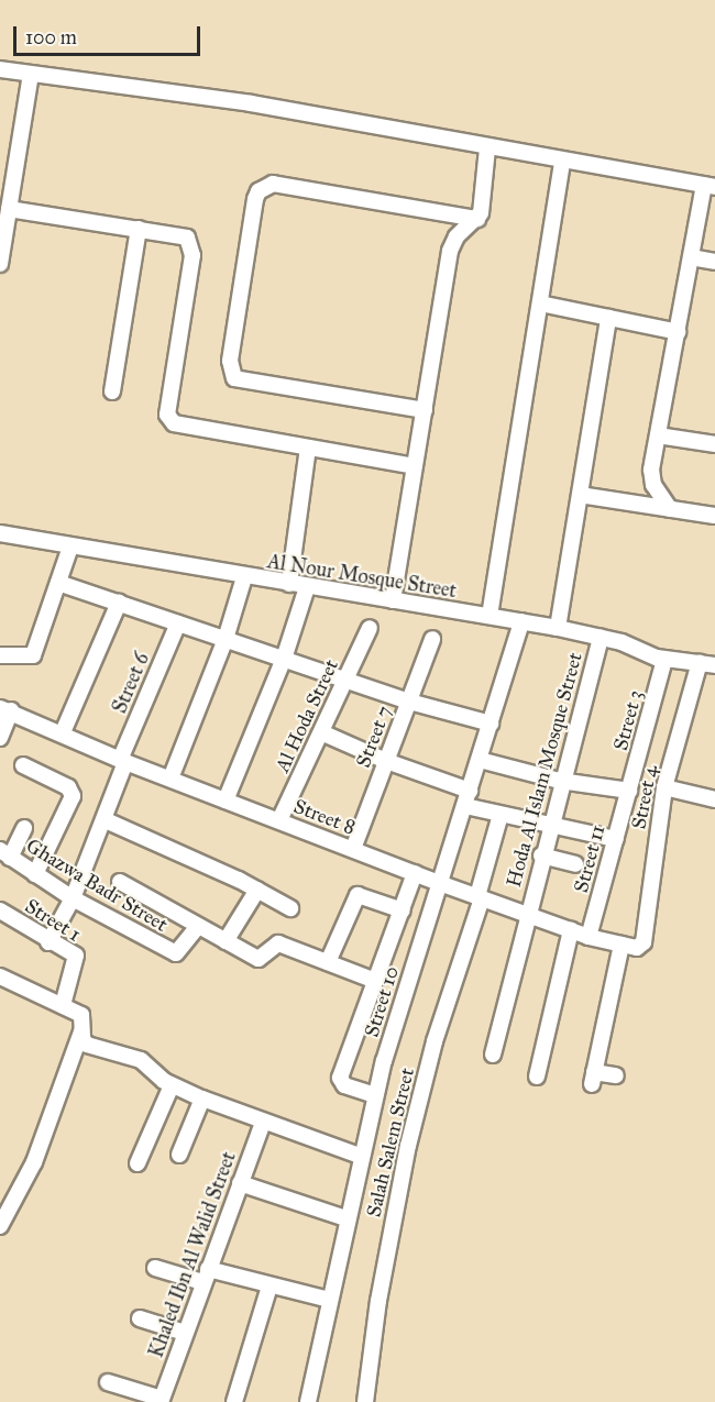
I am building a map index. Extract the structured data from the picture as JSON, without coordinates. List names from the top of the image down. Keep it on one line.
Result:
{"streets":{"street":["Al Nour Mosque Street","Street 6","Al Hoda Street","Street 3","Street 7","Hoda Al Islam Mosque Street","Street 4","Street 8","Street 11","Ghazwa Badr Street","Street 1","Street 10","Salah Salem Street","Khaled Ibn Al Walid Street"]},"crossings":[["Al Nour Mosque Street","Street 3"],["Al Nour Mosque Street","Hoda Al Islam Mosque Street"],["Al Nour Mosque Street","Street 4"],["Al Nour Mosque Street","Street 10"],["Street 6","Street 8"],["Street 6","Ghazwa Badr Street"],["Street 6","Street 1"],["Al Hoda Street","Street 8"],["Street 3","Street 11"],["Street 7","Street 8"],["Hoda Al Islam Mosque Street","Street 8"],["Street 4","Street 8"],["Street 8","Street 11"],["Street 8","Street 10"],["Street 8","Salah Salem Street"]],"scale_bar":"100 m"}
